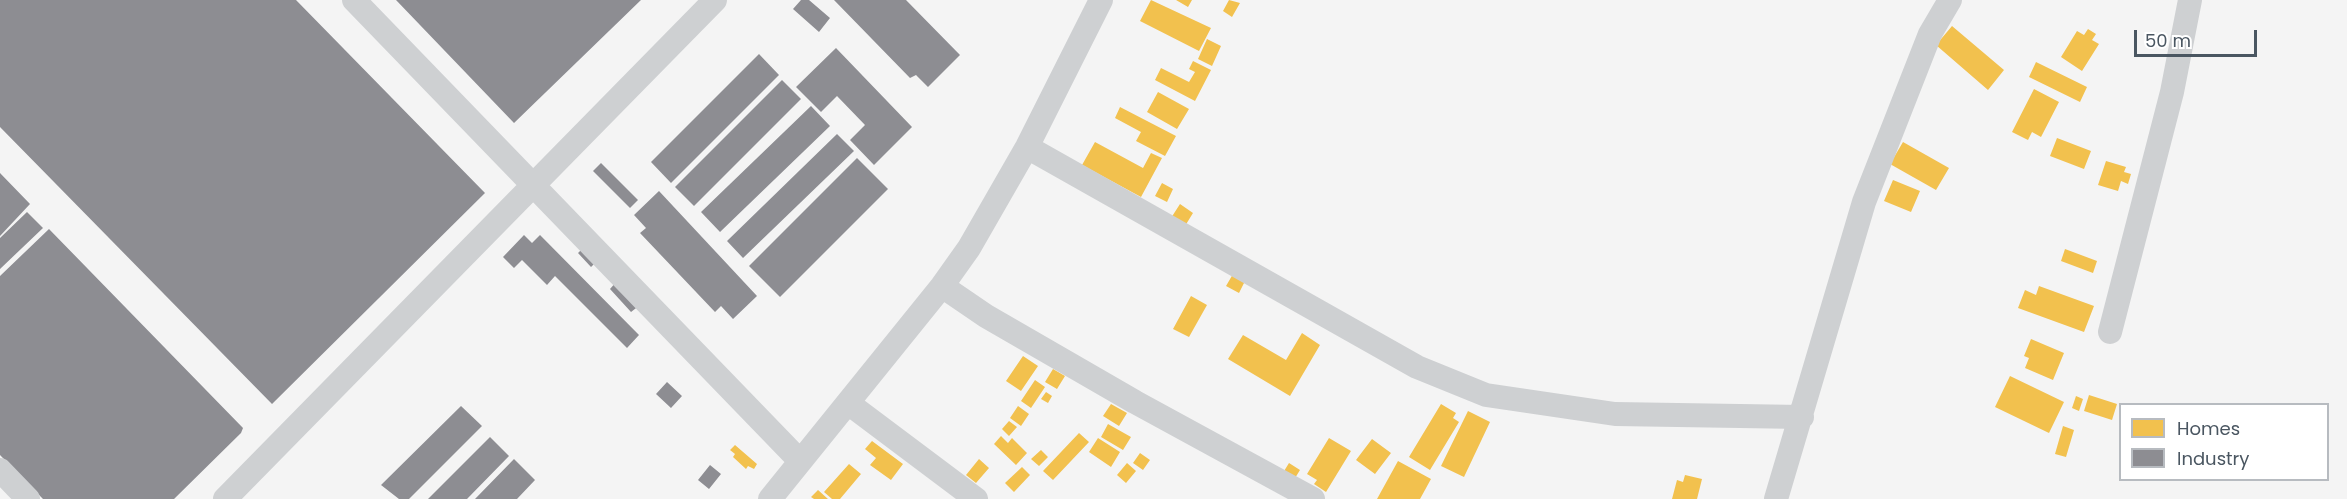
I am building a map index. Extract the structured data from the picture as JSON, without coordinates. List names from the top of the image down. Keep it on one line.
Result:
{"legend":["Homes","Industry"],"scale_bar":"50 m"}
